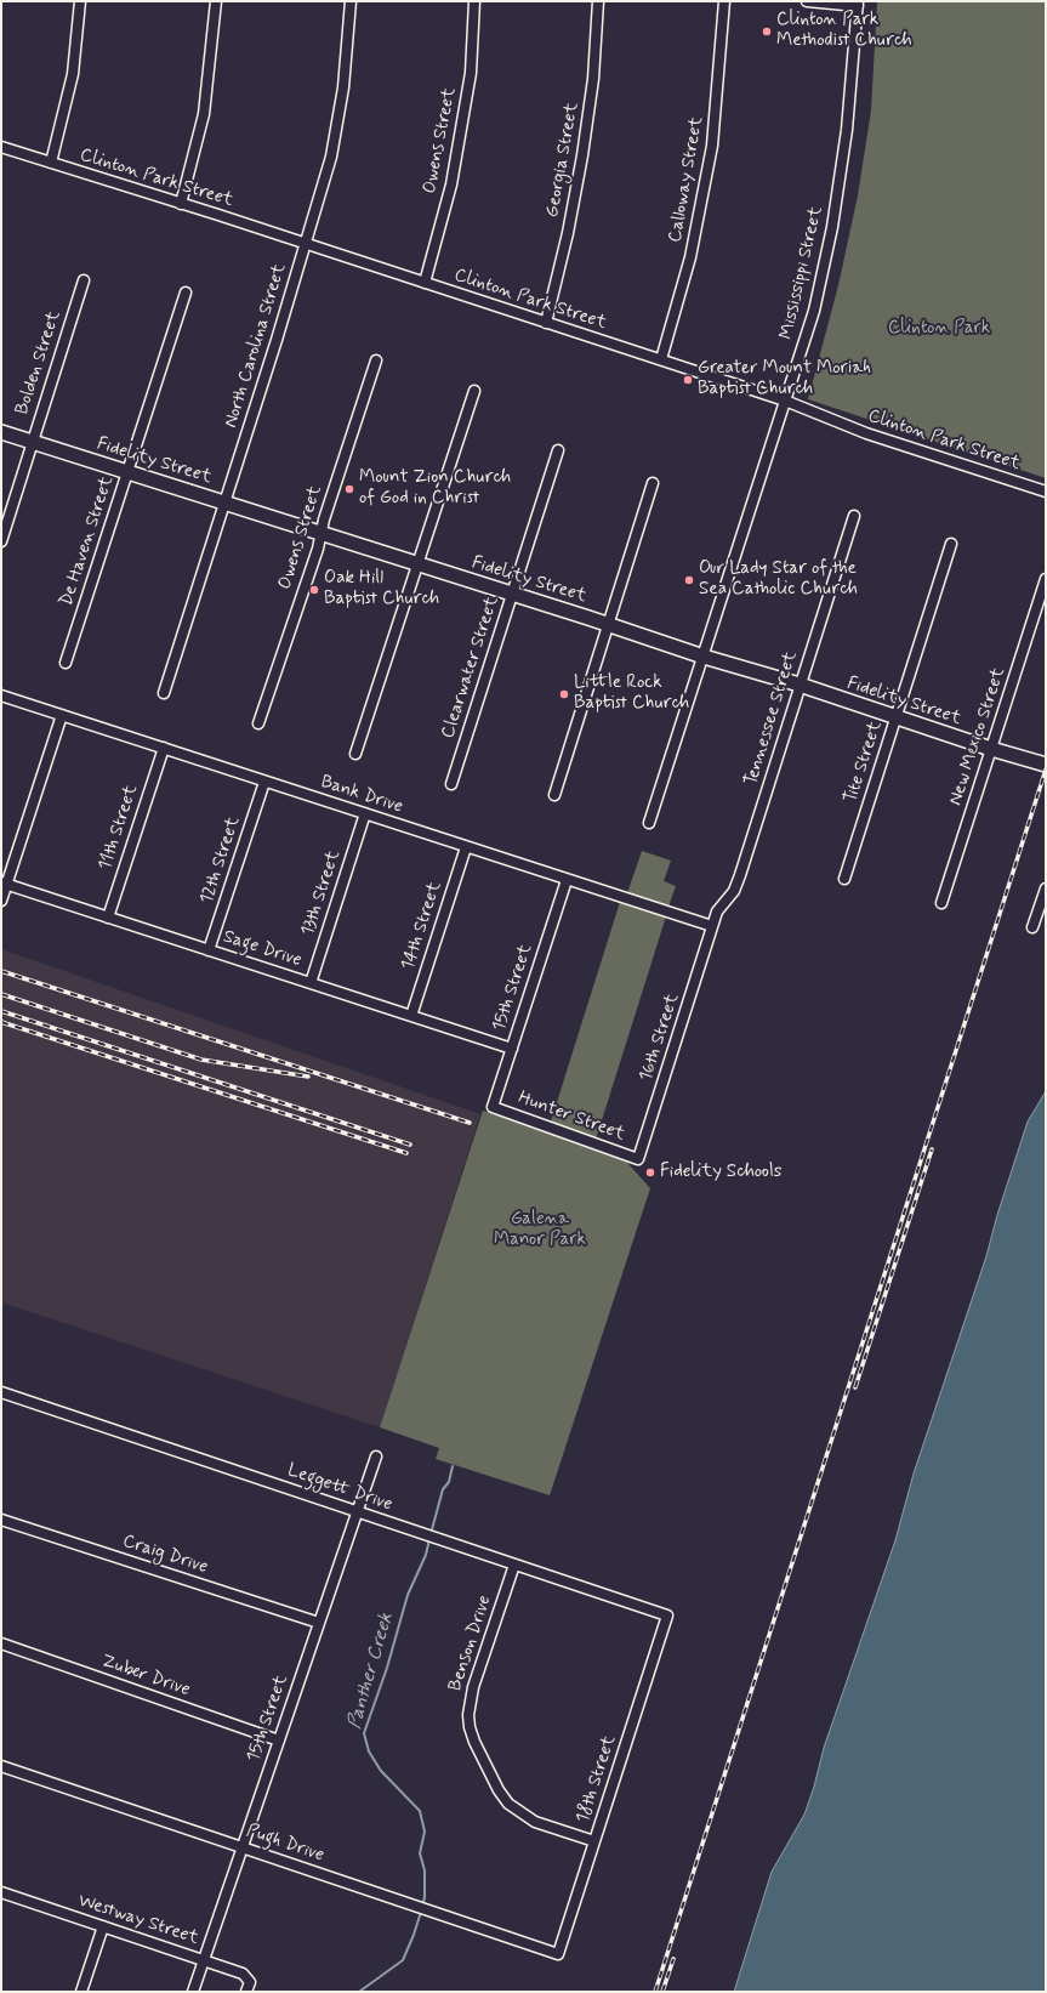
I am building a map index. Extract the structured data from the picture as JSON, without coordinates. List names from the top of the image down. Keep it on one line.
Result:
{"streets":{"main road":["Fidelity Street"],"street":["Owens Street","Georgia Street","Clinton Park Street","Calloway Street","Mississippi Street","North Carolina Street","Bolden Street","De Haven Street","Clearwater Street","Tennessee Street","New Mexico Street","Tite Street","Bank Drive","11th Street","12th Street","13th Street","14th Street","Sage Drive","15th Street","16th Street","Hunter Street","Leggett Drive","Craig Drive","Benson Drive","Zuber Drive","18th Street","Pugh Drive","Westway Street"]},"crossings":[["Owens Street","Clinton Park Street"],["Owens Street","Fidelity Street"],["Georgia Street","Clinton Park Street"],["Clinton Park Street","Calloway Street"],["Clinton Park Street","Mississippi Street"],["Clinton Park Street","North Carolina Street"],["Mississippi Street","Fidelity Street"],["North Carolina Street","Fidelity Street"],["Bolden Street","Fidelity Street"],["Fidelity Street","De Haven Street"],["Fidelity Street","Clearwater Street"],["Fidelity Street","Tennessee Street"],["Fidelity Street","New Mexico Street"],["Fidelity Street","Tite Street"],["Tennessee Street","Bank Drive"],["Tennessee Street","16th Street"],["Bank Drive","11th Street"],["Bank Drive","12th Street"],["Bank Drive","13th Street"],["Bank Drive","14th Street"],["Bank Drive","15th Street"],["Bank Drive","16th Street"],["11th Street","Sage Drive"],["12th Street","Sage Drive"],["13th Street","Sage Drive"],["14th Street","Sage Drive"],["Sage Drive","15th Street"],["15th Street","Hunter Street"],["15th Street","Leggett Drive"],["15th Street","Craig Drive"],["15th Street","Zuber Drive"],["15th Street","Pugh Drive"],["15th Street","Westway Street"],["16th Street","Hunter Street"],["Leggett Drive","Benson Drive"],["Leggett Drive","18th Street"],["Benson Drive","18th Street"],["18th Street","Pugh Drive"]],"water":["Panther Creek"],"parks":["Clinton Park","Galena Manor Park"],"places":["Clinton Park Methodist Church","Greater Mount Moriah Baptist Church","Mount Zion Church of God in Christ","Our Lady Star of the Sea Catholic Church","Oak Hill Baptist Church","Little Rock Baptist Church","Fidelity Schools"]}
